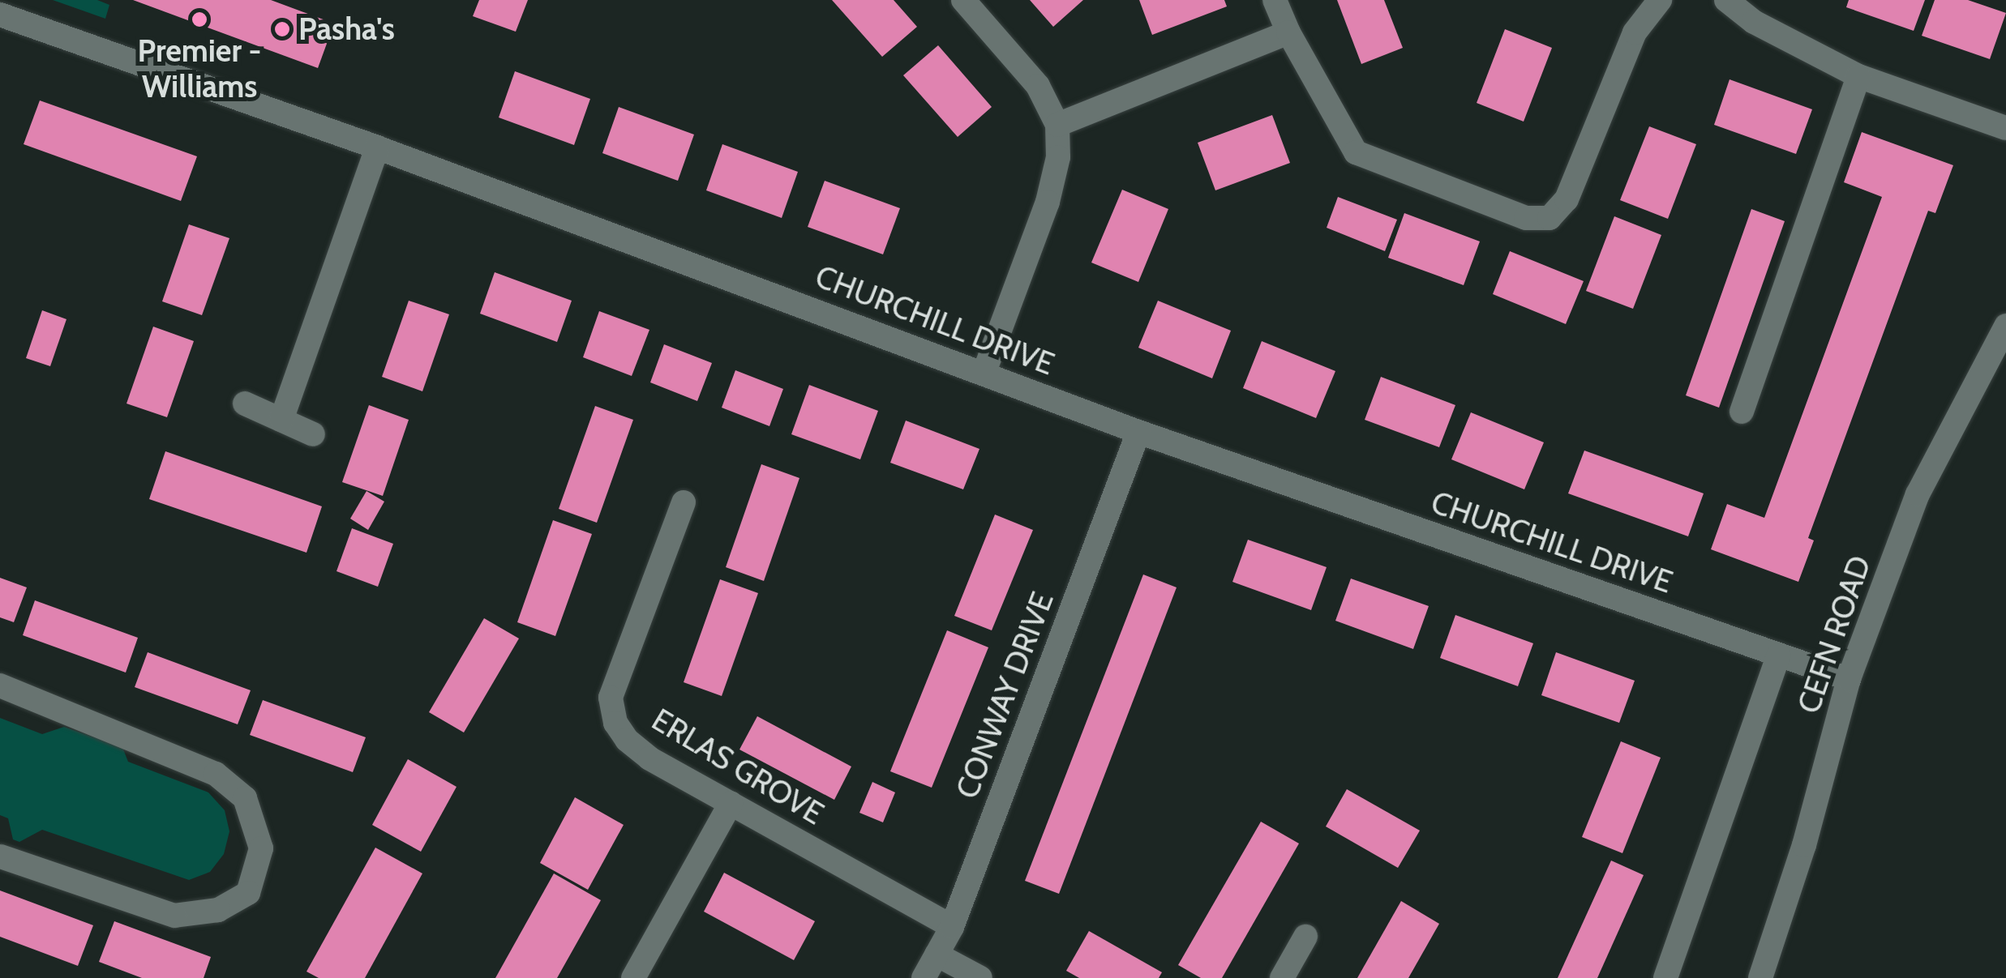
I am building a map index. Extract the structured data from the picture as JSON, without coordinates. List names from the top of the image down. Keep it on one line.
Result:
{"streets":{"street":["CHURCHILL DRIVE","CEFN ROAD","CONWAY DRIVE","ERLAS GROVE"]},"crossings":[["CHURCHILL DRIVE","CEFN ROAD"],["CHURCHILL DRIVE","CONWAY DRIVE"],["CONWAY DRIVE","ERLAS GROVE"]],"places":["Premier - Williams","Pasha's"]}
